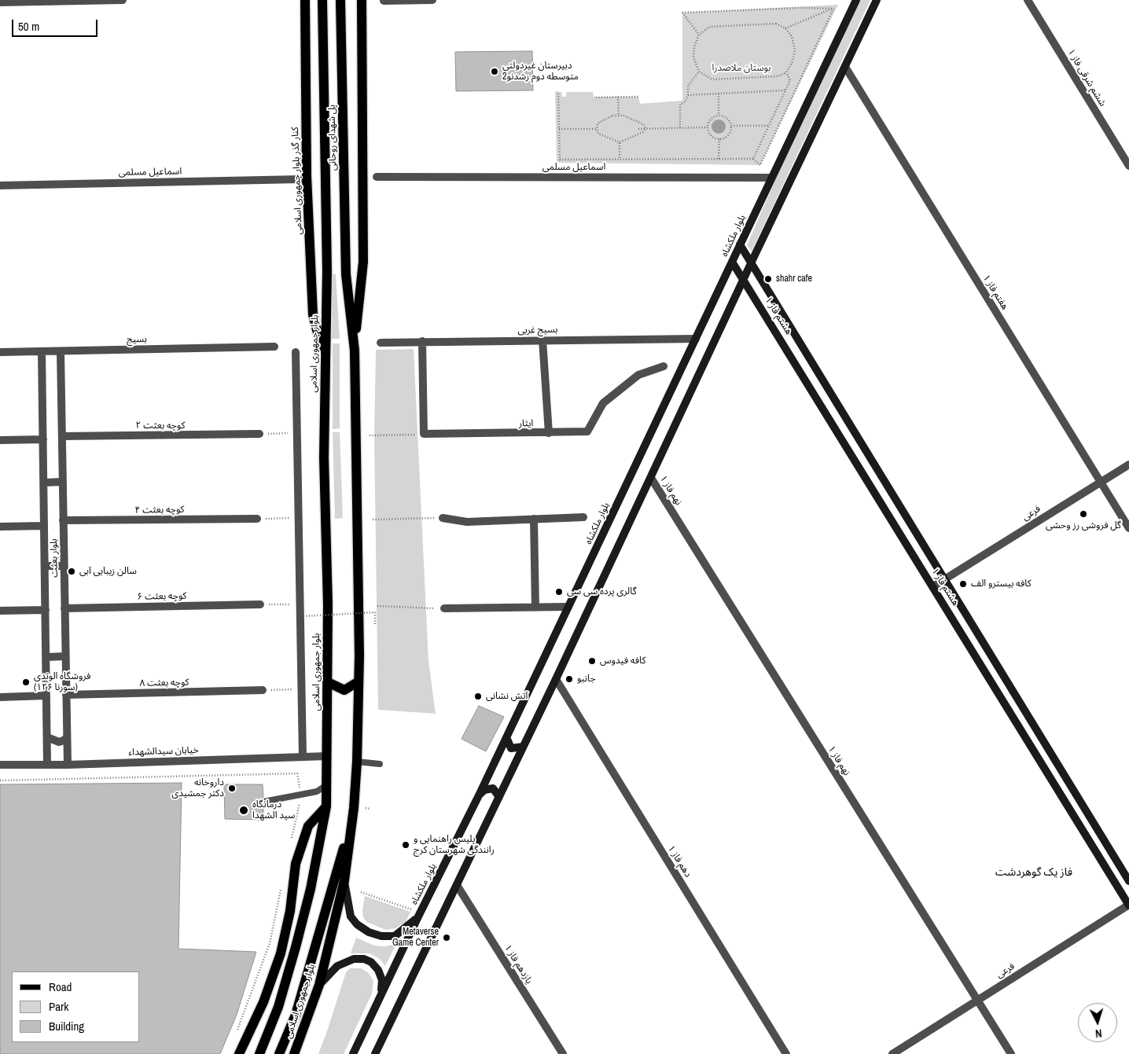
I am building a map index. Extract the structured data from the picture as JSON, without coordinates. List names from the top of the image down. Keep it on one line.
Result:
{"streets":{"main road":["پل شهدای روحانی","کنار گذر بلوار جمهوری اسلامی","بلوار ملکشاه","هشتم فاز ۱","بلوار جمهوری اسلامی"],"street":["ششم شرقی فاز ۱","اسماعیل مسلمی","هفتم فاز ۱","بسیج غربی","بسیج","ایثار","کوچه بعثت ۲","نهم فاز ۱","کوچه بعثت ۴","فرعی","بلوار بعثت","کوچه بعثت ۶","کوچه بعثت ۸","خیابان سیدالشهداء","دهم فاز ۱","یازدهم فاز ۱"]},"crossings":[["پل شهدای روحانی","بلوار جمهوری اسلامی"],["اسماعیل مسلمی","بلوار ملکشاه"],["کنار گذر بلوار جمهوری اسلامی","بلوار جمهوری اسلامی"],["بلوار ملکشاه","هشتم فاز ۱"],["بلوار ملکشاه","بسیج غربی"],["هفتم فاز ۱","فرعی"],["هشتم فاز ۱","فرعی"],["بسیج","بلوار بعثت"],["بلوار جمهوری اسلامی","خیابان سیدالشهداء"],["کوچه بعثت ۲","بلوار بعثت"],["نهم فاز ۱","فرعی"],["کوچه بعثت ۴","بلوار بعثت"],["بلوار بعثت","کوچه بعثت ۶"],["بلوار بعثت","کوچه بعثت ۸"],["بلوار بعثت","خیابان سیدالشهداء"]],"districts":["فاز یک گوهردشت"],"parks":["بوستان ملاصدرا"],"places":["دبیرستان غیردولتی متوسطه دوم رشدنو2","shahr cafe","گل فروشی رز وحشی","سالن زیبایی آبی","کافه بیسترو الف","گالری پرده سی سی","كافه فيدوس","جانبو","فروشگاه الوندی (سورنا ۱۲۶)","آتش نشانی","داروخانه دکتر جمشیدی","درمانگاه سید الشهدا","پلیس راهنمایی و رانندگی شهرستان کرج","Metaverse Game Center"],"legend":["Road","Park","Building"],"scale_bar":"50 m","north":"bottom"}
